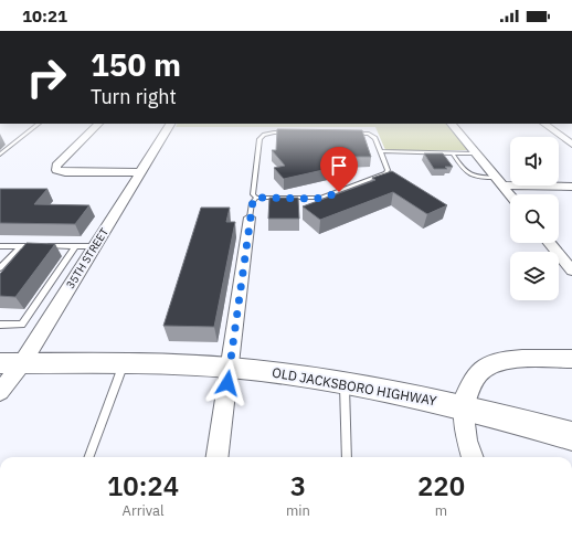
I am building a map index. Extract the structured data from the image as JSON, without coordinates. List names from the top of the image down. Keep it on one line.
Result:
{"streets":{"main road":["OLD JACKSBORO HIGHWAY"],"street":["35TH STREET"]},"crossings":[["35TH STREET","OLD JACKSBORO HIGHWAY"]],"page":{"status":"10:21","turn":["150 m","Turn right"],"eta":["10:24","Arrival","3","min","220","m"]}}
